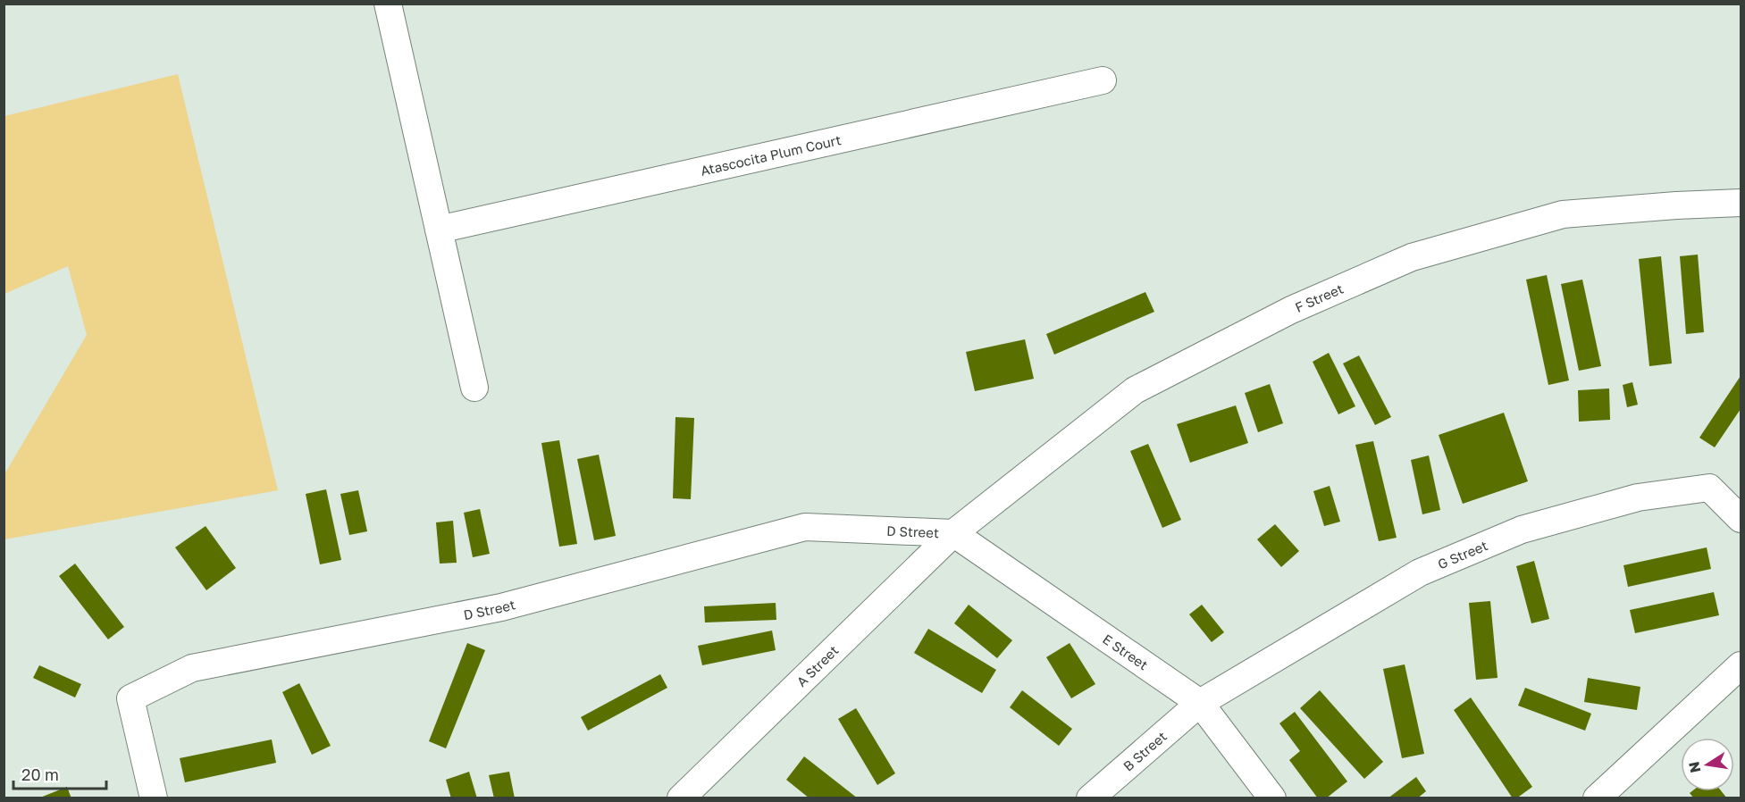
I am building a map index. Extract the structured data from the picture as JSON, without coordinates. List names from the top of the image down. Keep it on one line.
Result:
{"streets":{"street":["Atascocita Plum Court","F Street","D Street","G Street","E Street","A Street","B Street"]},"crossings":[["F Street","D Street"],["F Street","E Street"],["F Street","A Street"],["D Street","E Street"],["D Street","A Street"],["G Street","E Street"],["G Street","B Street"],["E Street","A Street"],["E Street","B Street"]],"scale_bar":"20 m","north":"left"}
